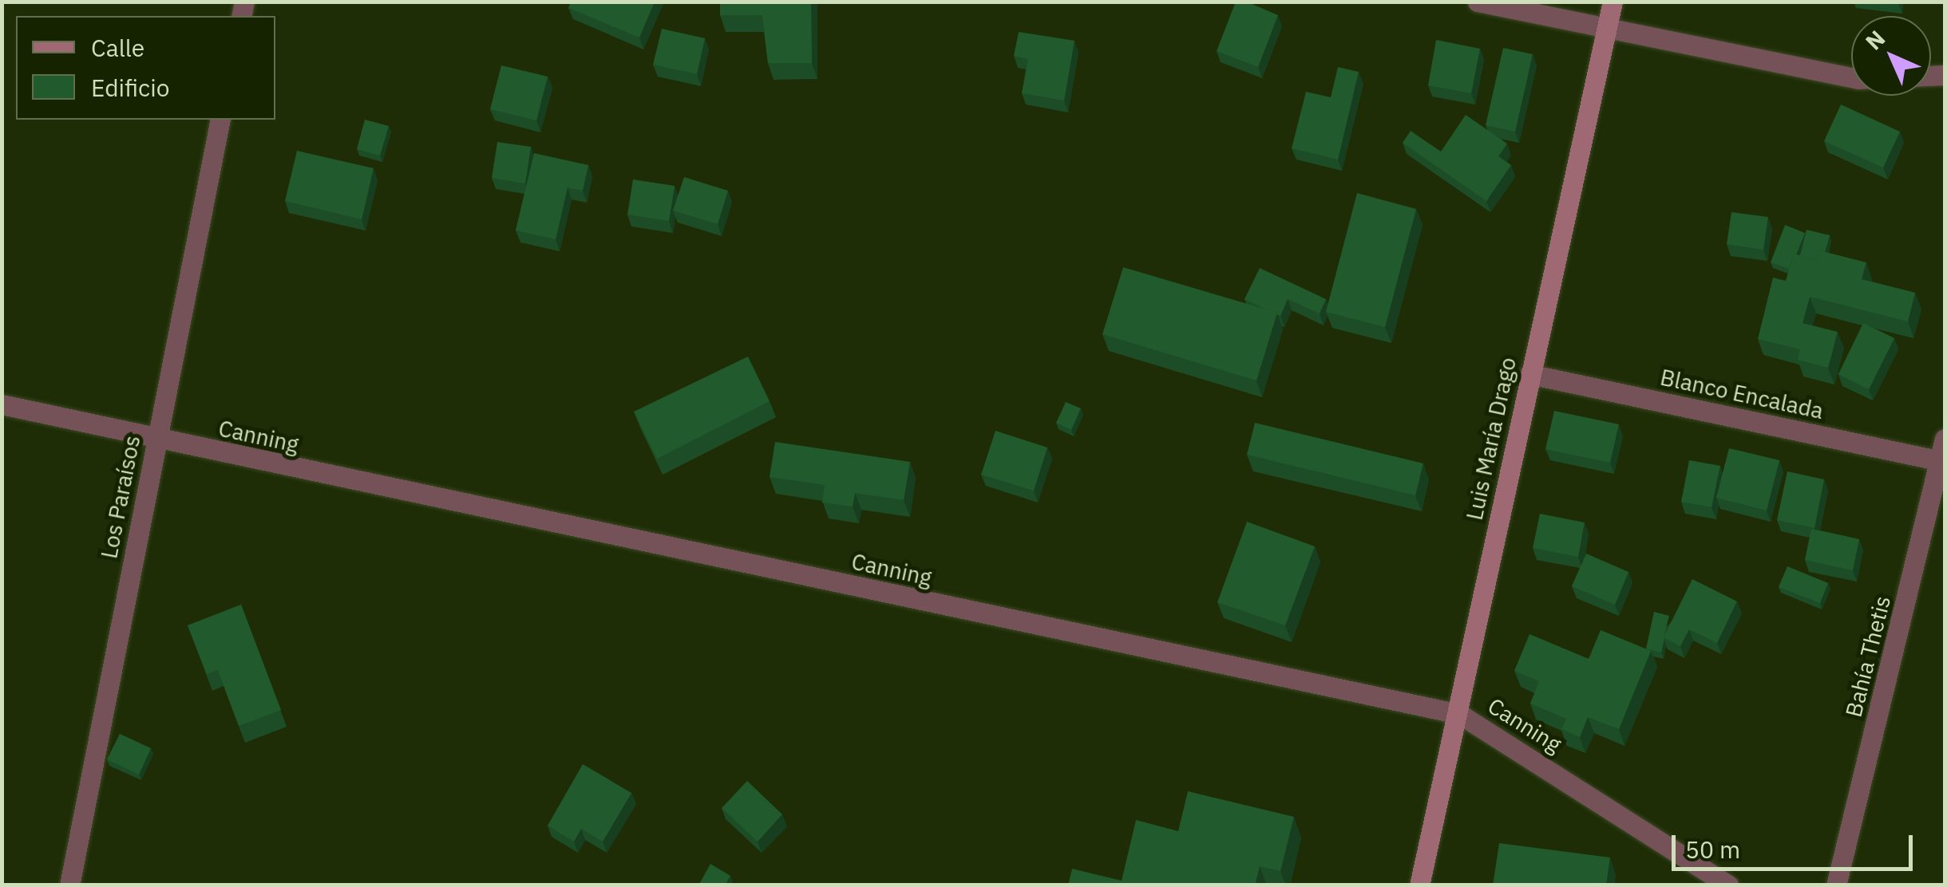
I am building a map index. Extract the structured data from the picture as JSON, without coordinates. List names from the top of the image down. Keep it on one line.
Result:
{"streets":{"main road":["Luis María Drago"],"street":["Blanco Encalada","Canning","Los Paraísos","Bahía Thetis"]},"crossings":[["Blanco Encalada","Luis María Drago"],["Blanco Encalada","Bahía Thetis"],["Canning","Luis María Drago"],["Canning","Los Paraísos"]],"legend":["Calle","Edificio"],"scale_bar":"50 m","north":"top left"}
